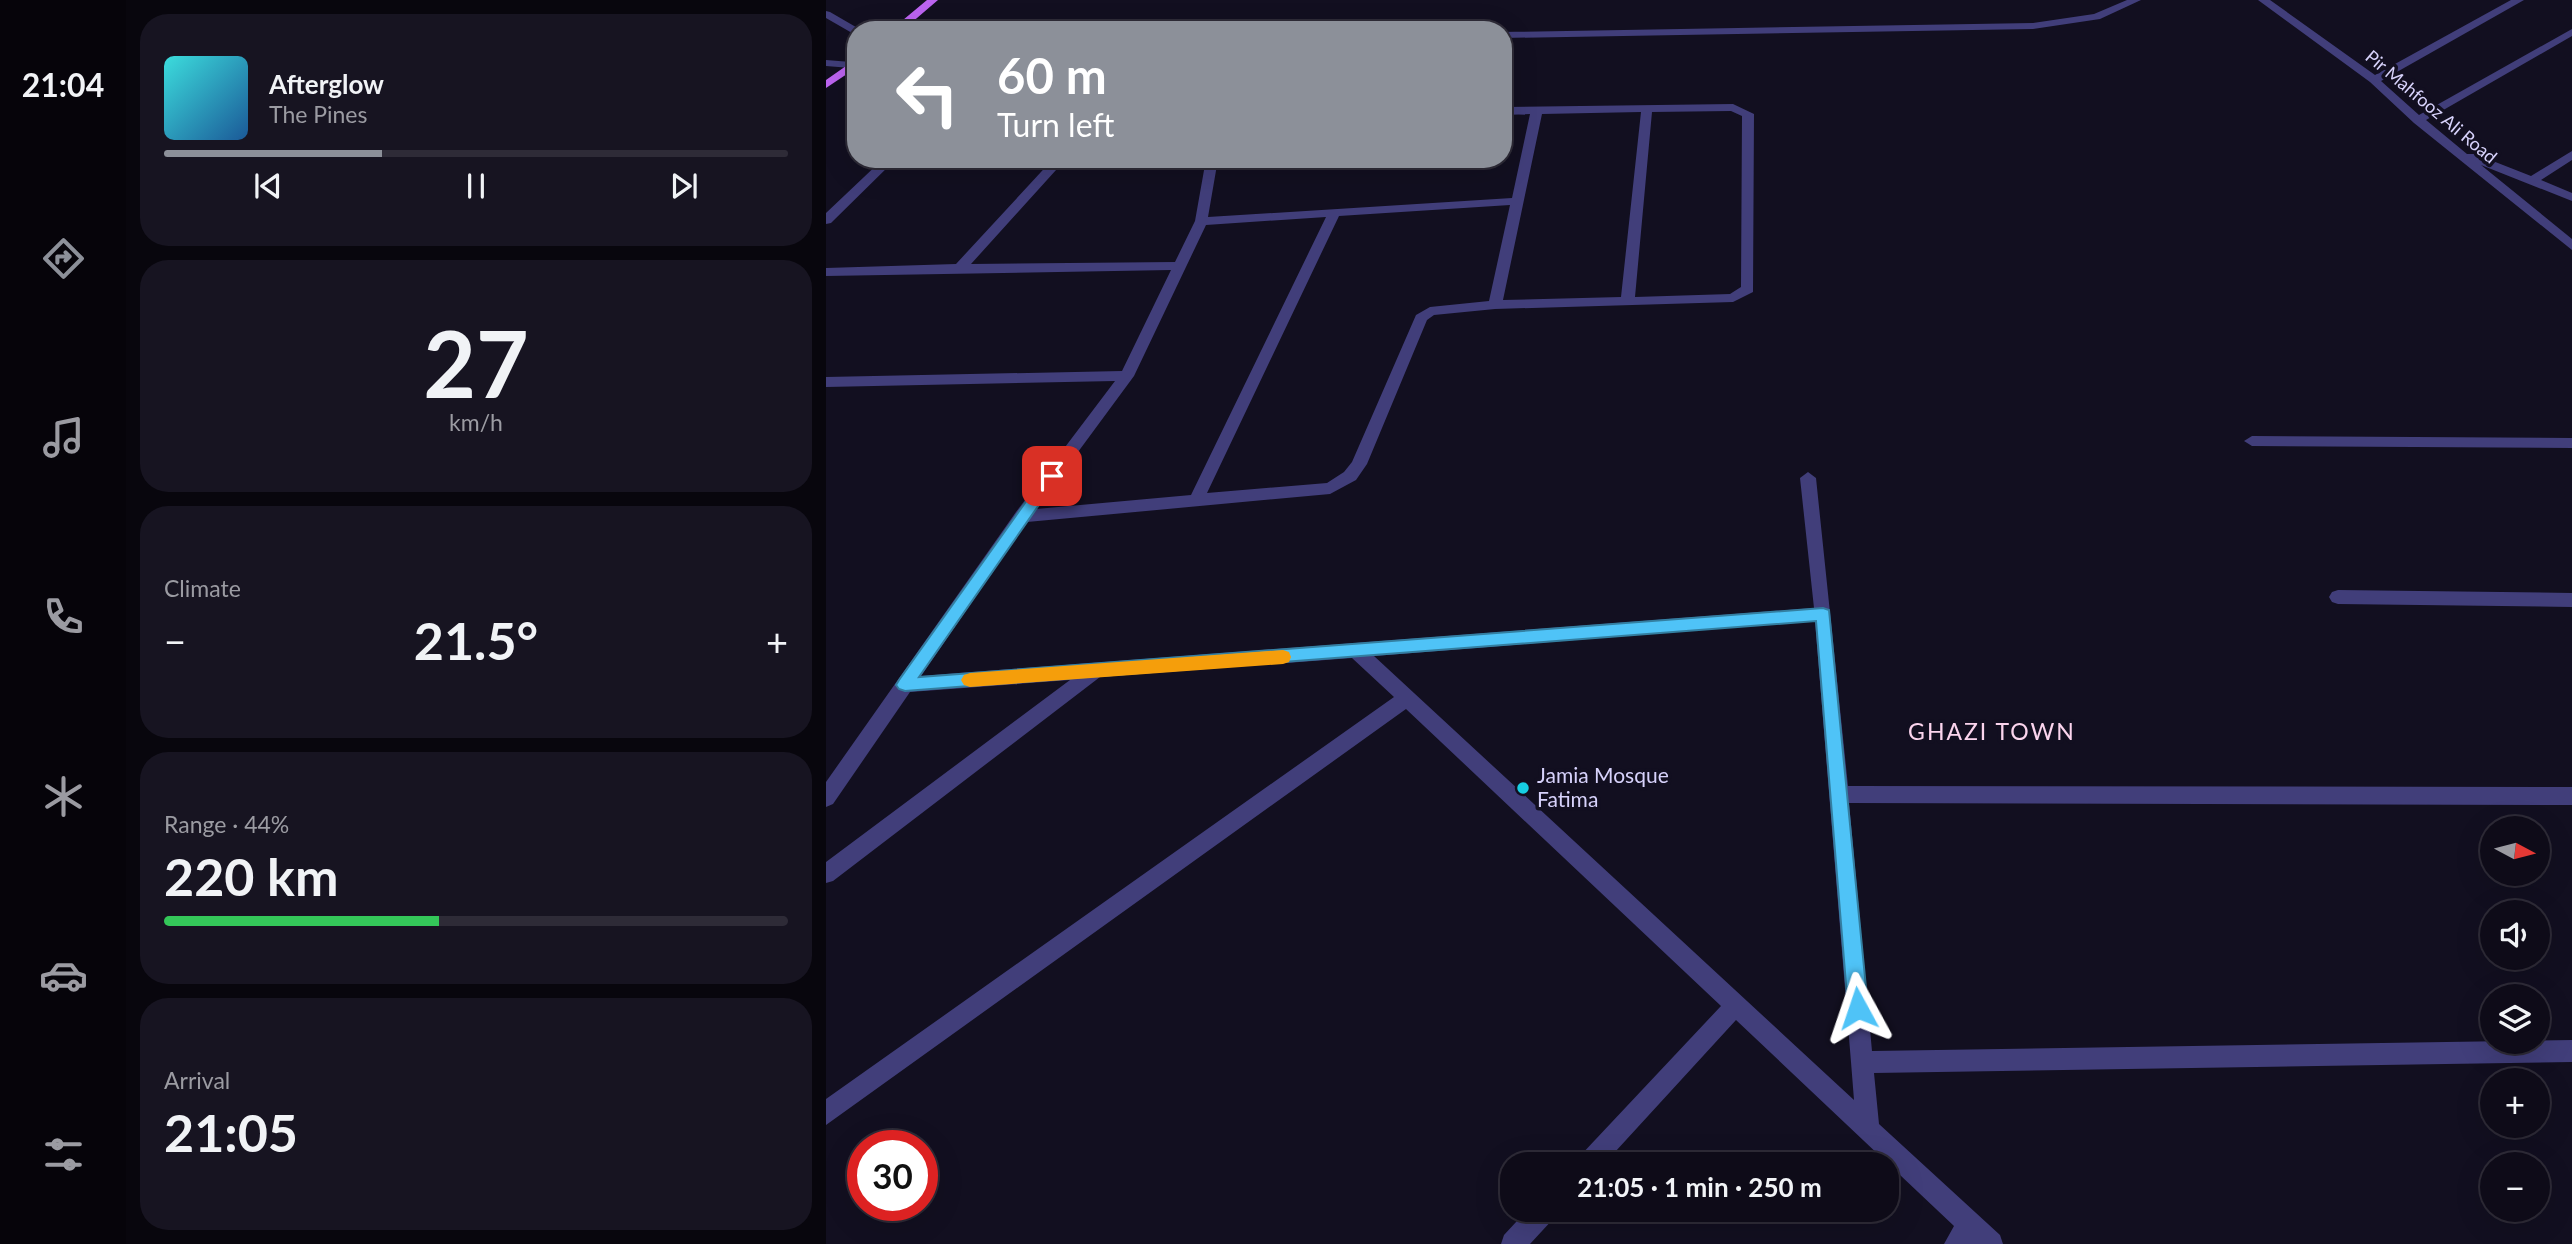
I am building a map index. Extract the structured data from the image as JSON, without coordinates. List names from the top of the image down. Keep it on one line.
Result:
{"streets":{"street":["Pir Mahfooz Ali Road"]},"districts":["GHAZI TOWN"],"places":["Jamia Mosque Fatima"],"north":"right","page":{"tabs":"21:04","turn":["60 m","Turn left"],"song":["Afterglow","The Pines"],"tile":[["27","km/h"],"Climate",["Range · 44%","220 km"],["Arrival","21:05"]],"heat":["−","21.5°","+"],"map_buttons":["+","−"],"limit":"30","trip":"21:05 · 1 min · 250 m"}}
